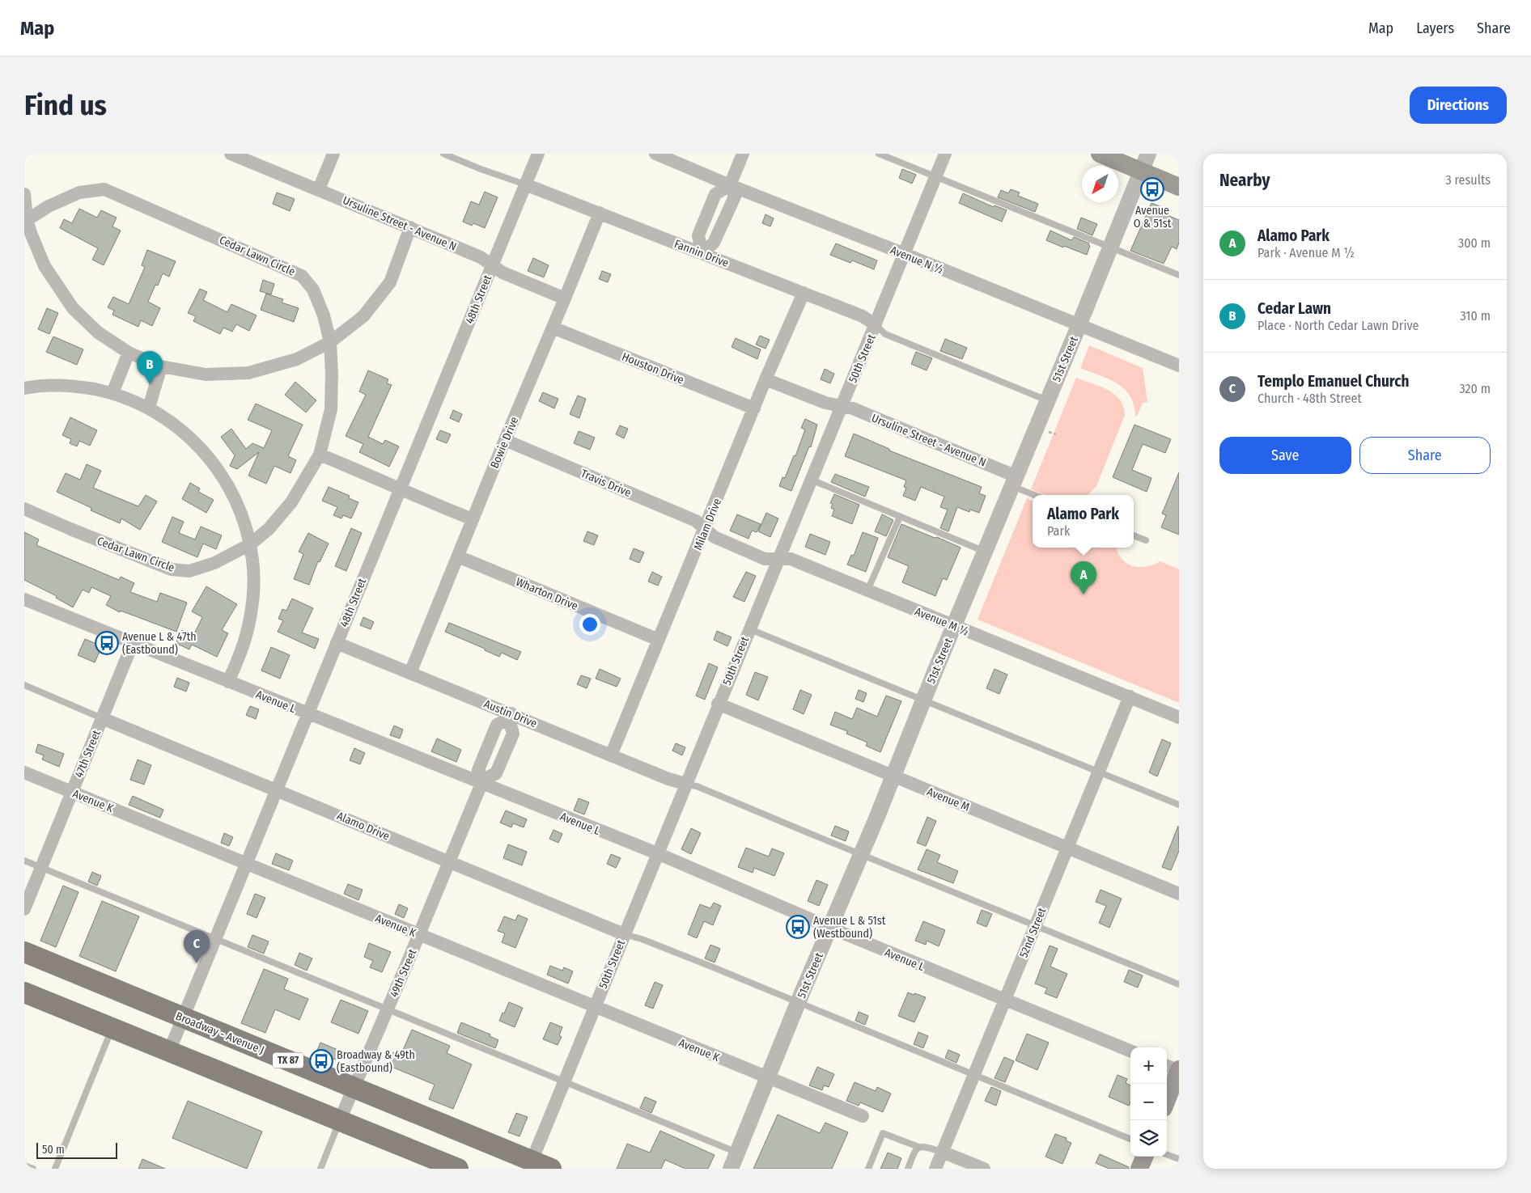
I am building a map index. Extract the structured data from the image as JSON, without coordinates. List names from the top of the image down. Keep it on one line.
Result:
{"streets":{"main road":["Broadway - Avenue J","TX 87"],"street":["Ursuline Street - Avenue N","Fannin Drive","Cedar Lawn Circle","Avenue N ½","48th Street","50th Street","51st Street","Houston Drive","Bowie Drive","Travis Drive","Milam Drive","Wharton Drive","Avenue M ½","Avenue L","Austin Drive","47th Street","Avenue M","Avenue K","Alamo Drive","52nd Street","49th Street"]},"crossings":[["Ursuline Street - Avenue N","48th Street"],["Ursuline Street - Avenue N","50th Street"],["Ursuline Street - Avenue N","51st Street"],["Ursuline Street - Avenue N","Bowie Drive"],["Fannin Drive","48th Street"],["Fannin Drive","50th Street"],["Fannin Drive","Bowie Drive"],["Fannin Drive","Milam Drive"],["Avenue N ½","50th Street"],["Avenue N ½","51st Street"],["48th Street","Avenue L"],["48th Street","Austin Drive"],["48th Street","Avenue K"],["48th Street","Alamo Drive"],["48th Street","Broadway - Avenue J"],["50th Street","Avenue M ½"],["50th Street","Avenue L"],["50th Street","Austin Drive"],["50th Street","Avenue M"],["50th Street","Avenue K"],["50th Street","Alamo Drive"],["50th Street","Broadway - Avenue J"],["51st Street","Avenue M ½"],["51st Street","Avenue L"],["51st Street","Avenue M"],["51st Street","Avenue K"],["Houston Drive","Bowie Drive"],["Houston Drive","Milam Drive"],["Bowie Drive","Travis Drive"],["Bowie Drive","Wharton Drive"],["Bowie Drive","Austin Drive"],["Travis Drive","Milam Drive"],["Travis Drive","Avenue M ½"],["Milam Drive","Wharton Drive"],["Milam Drive","Avenue M ½"],["Milam Drive","Austin Drive"],["Avenue M ½","52nd Street"],["Avenue L","47th Street"],["Avenue L","52nd Street"],["Avenue L","49th Street"],["Austin Drive","49th Street"],["47th Street","Avenue K"],["47th Street","Alamo Drive"],["Avenue M","52nd Street"],["Avenue K","49th Street"],["Alamo Drive","49th Street"],["49th Street","Broadway - Avenue J"]],"places":{"bus stop":["Avenue O & 51st","Avenue L & 47th (Eastbound)","Avenue L & 51st (Westbound)","Broadway & 49th (Eastbound)"]},"scale_bar":"50 m","north":"bottom left","page":{"header":"Map","nav":["Map","Layers","Share"],"buttons":["Directions",["Save","Share"]],"title":"Find us","heading":["Nearby","3 results"],"list":[{"mark":"A","name":"Alamo Park","note":"Park · Avenue M ½","value":"300 m"},{"mark":"B","name":"Cedar Lawn","note":"Place · North Cedar Lawn Drive","value":"310 m"},{"mark":"C","name":"Templo Emanuel Church","note":"Church · 48th Street","value":"320 m"}],"pins":["B","A","C"],"popup":["Alamo Park","Park"],"map_buttons":["+","−"],"scale":"50 m"}}
